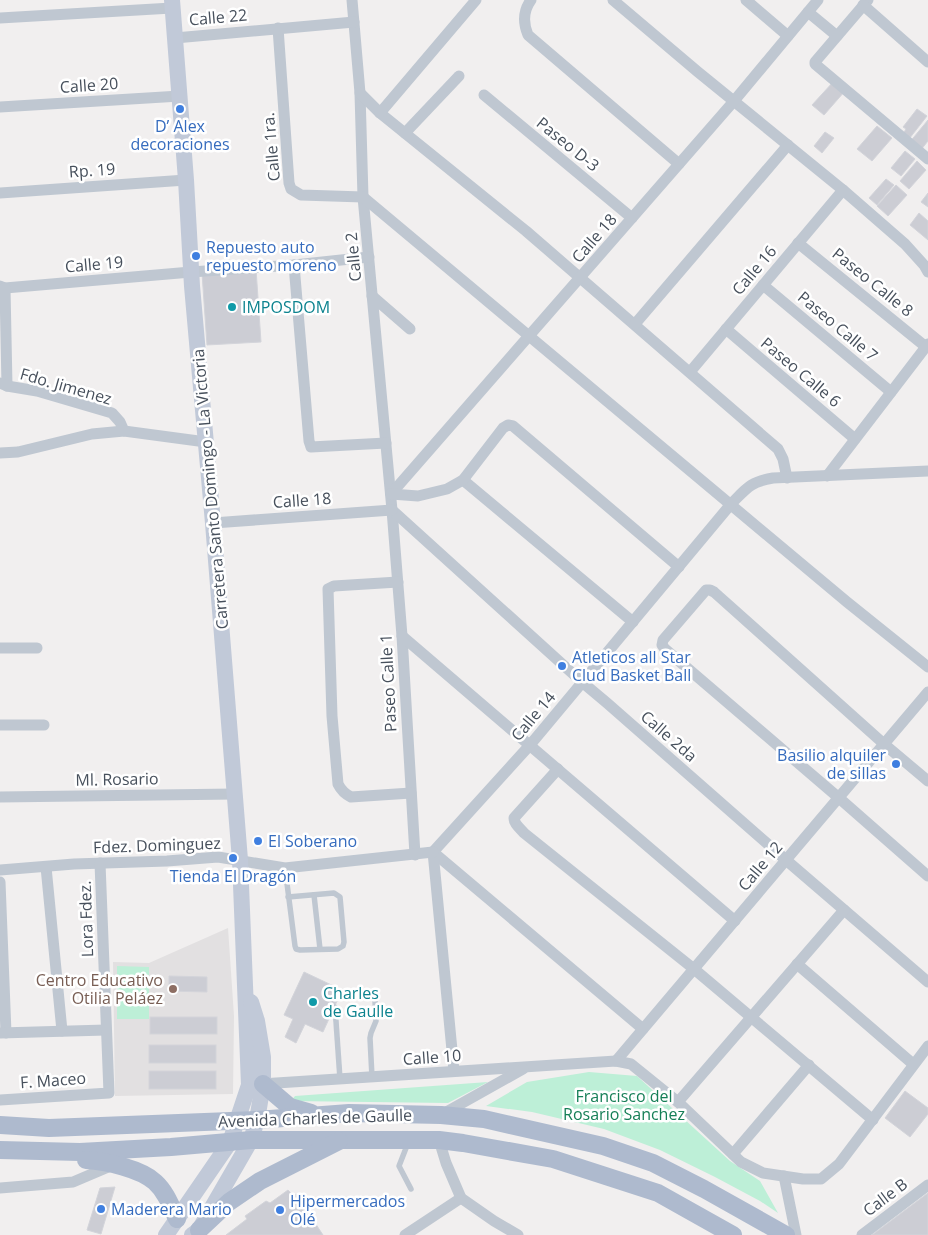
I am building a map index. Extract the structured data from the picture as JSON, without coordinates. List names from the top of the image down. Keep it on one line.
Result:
{"streets":{"main road":["Carretera Santo Domingo - La Victoria","Avenida Charles de Gaulle"],"street":["Calle 22","Calle 20","Paseo D-3","Calle 1ra.","Rp. 19","Calle 18","Calle 2","Calle 19","Calle 16","Paseo Calle 8","Paseo Calle 7","Paseo Calle 6","Fdo. Jimenez","Paseo Calle 1","Calle 14","Calle 2da","Ml. Rosario","Fdez. Dominguez","Calle 12","Lora Fdez.","Calle 10","F. Maceo","Calle B"]},"crossings":[["Calle 22","Calle 1ra."],["Calle 22","Calle 2"],["Calle 22","Carretera Santo Domingo - La Victoria"],["Calle 20","Carretera Santo Domingo - La Victoria"],["Paseo D-3","Calle 18"],["Calle 1ra.","Calle 2"],["Rp. 19","Carretera Santo Domingo - La Victoria"],["Calle 18","Calle 2"],["Calle 18","Carretera Santo Domingo - La Victoria"],["Calle 18","Paseo Calle 1"],["Calle 18","Calle 2da"],["Calle 2","Calle 19"],["Calle 2","Paseo Calle 1"],["Calle 2","Calle 2da"],["Calle 19","Carretera Santo Domingo - La Victoria"],["Calle 16","Paseo Calle 8"],["Calle 16","Paseo Calle 7"],["Calle 16","Paseo Calle 6"],["Carretera Santo Domingo - La Victoria","Ml. Rosario"],["Carretera Santo Domingo - La Victoria","Fdez. Dominguez"],["Carretera Santo Domingo - La Victoria","Calle 10"],["Carretera Santo Domingo - La Victoria","Avenida Charles de Gaulle"],["Paseo Calle 1","Calle 2da"],["Paseo Calle 1","Fdez. Dominguez"],["Calle 14","Calle 2da"],["Calle 14","Fdez. Dominguez"],["Calle 2da","Calle 12"],["Fdez. Dominguez","Lora Fdez."],["Calle 12","Calle 10"],["Lora Fdez.","F. Maceo"]],"parks":["Francisco del Rosario Sanchez"],"places":["D’ Alex decoraciones","Repuesto auto repuesto moreno","IMPOSDOM","Atleticos all Star Clud Basket Ball","Basilio alquiler de sillas","El Soberano","Tienda El Dragón","Centro Educativo Otilia Peláez","Charles de Gaulle","Maderera Mario","Hipermercados Olé"]}
